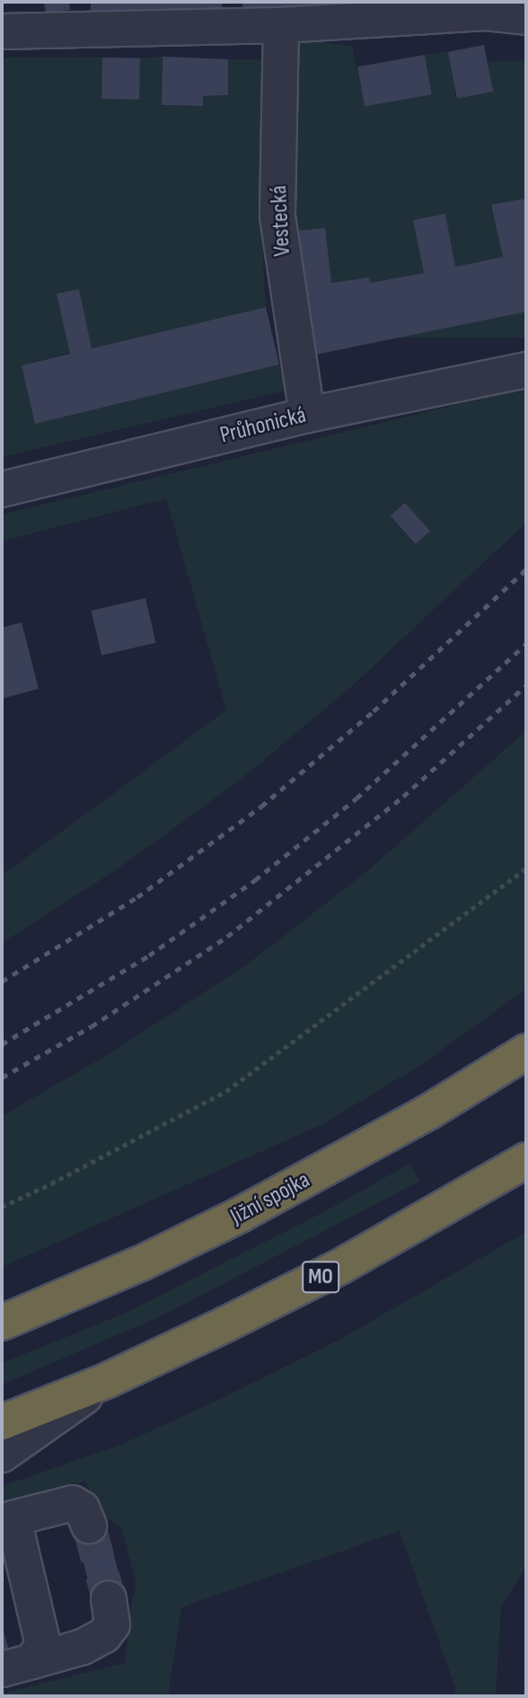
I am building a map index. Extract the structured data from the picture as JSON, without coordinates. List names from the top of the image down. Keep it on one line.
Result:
{"streets":{"highway":["Jižní spojka","MO"],"street":["Vestecká","Průhonická"]},"crossings":[["Vestecká","Průhonická"]]}
